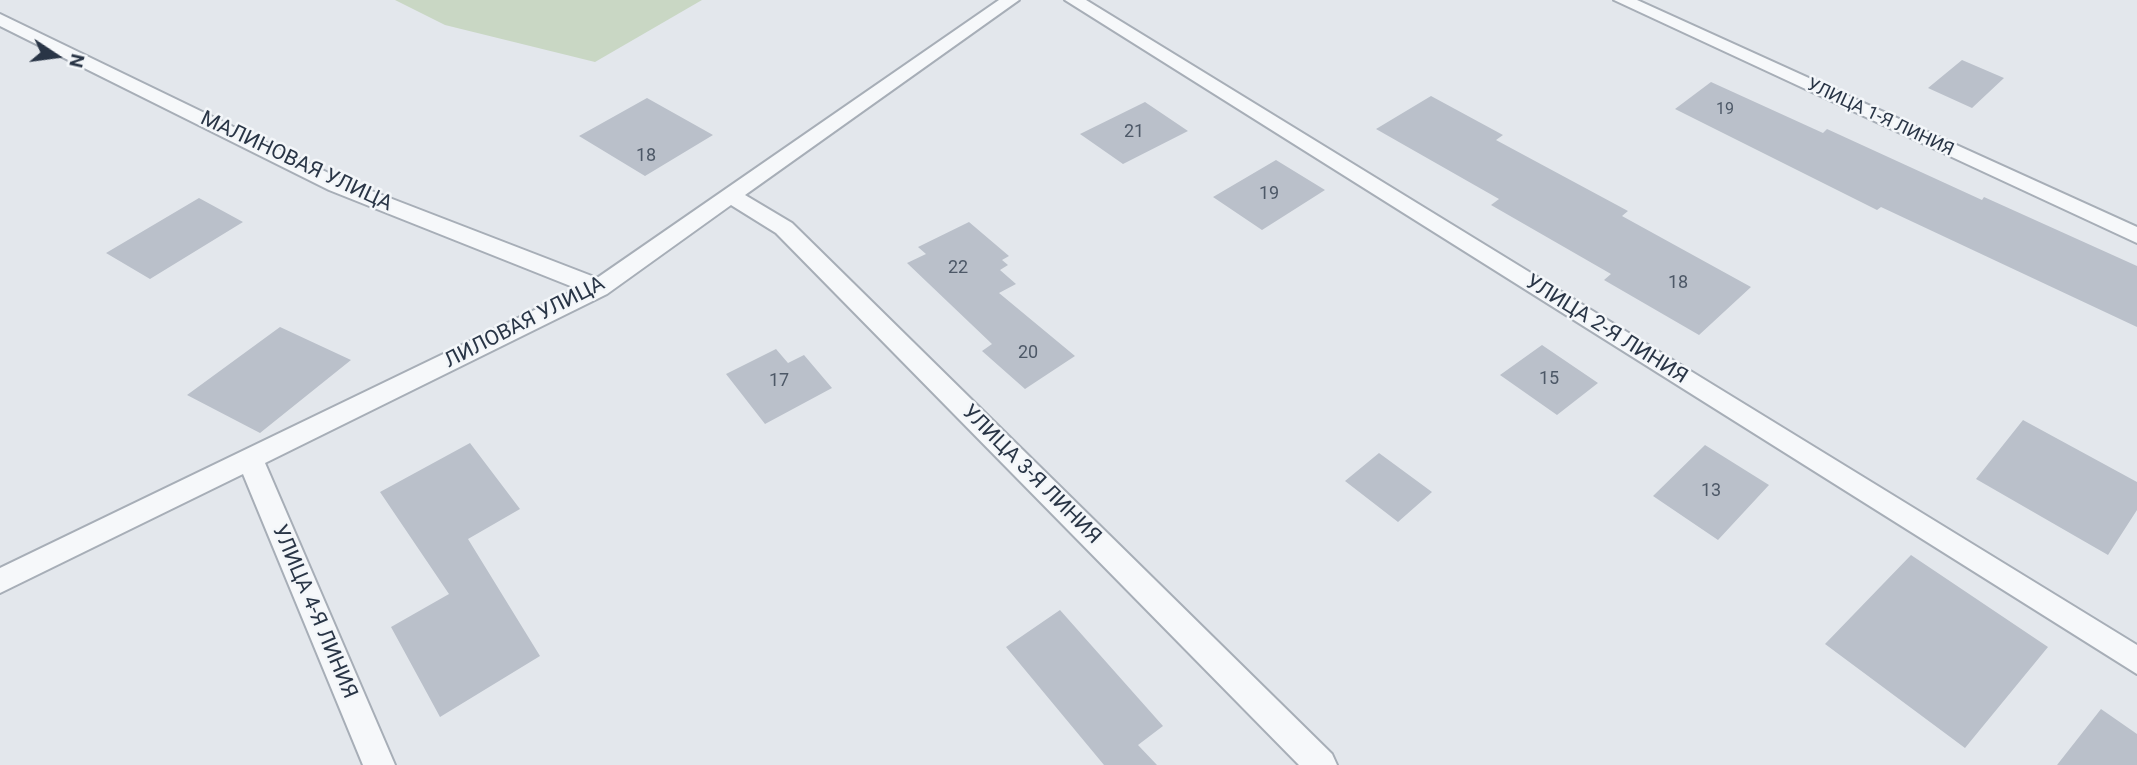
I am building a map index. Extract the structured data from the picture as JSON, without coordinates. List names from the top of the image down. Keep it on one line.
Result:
{"streets":{"lane":["УЛИЦА 1-Я ЛИНИЯ","МАЛИНОВАЯ УЛИЦА","ЛИЛОВАЯ УЛИЦА","УЛИЦА 2-Я ЛИНИЯ","УЛИЦА 3-Я ЛИНИЯ","УЛИЦА 4-Я ЛИНИЯ"]},"crossings":[["МАЛИНОВАЯ УЛИЦА","ЛИЛОВАЯ УЛИЦА"],["ЛИЛОВАЯ УЛИЦА","УЛИЦА 3-Я ЛИНИЯ"],["ЛИЛОВАЯ УЛИЦА","УЛИЦА 4-Я ЛИНИЯ"]],"house_numbers":["19","21","18","19","22","18","20","15","17","13"],"north":"right"}
